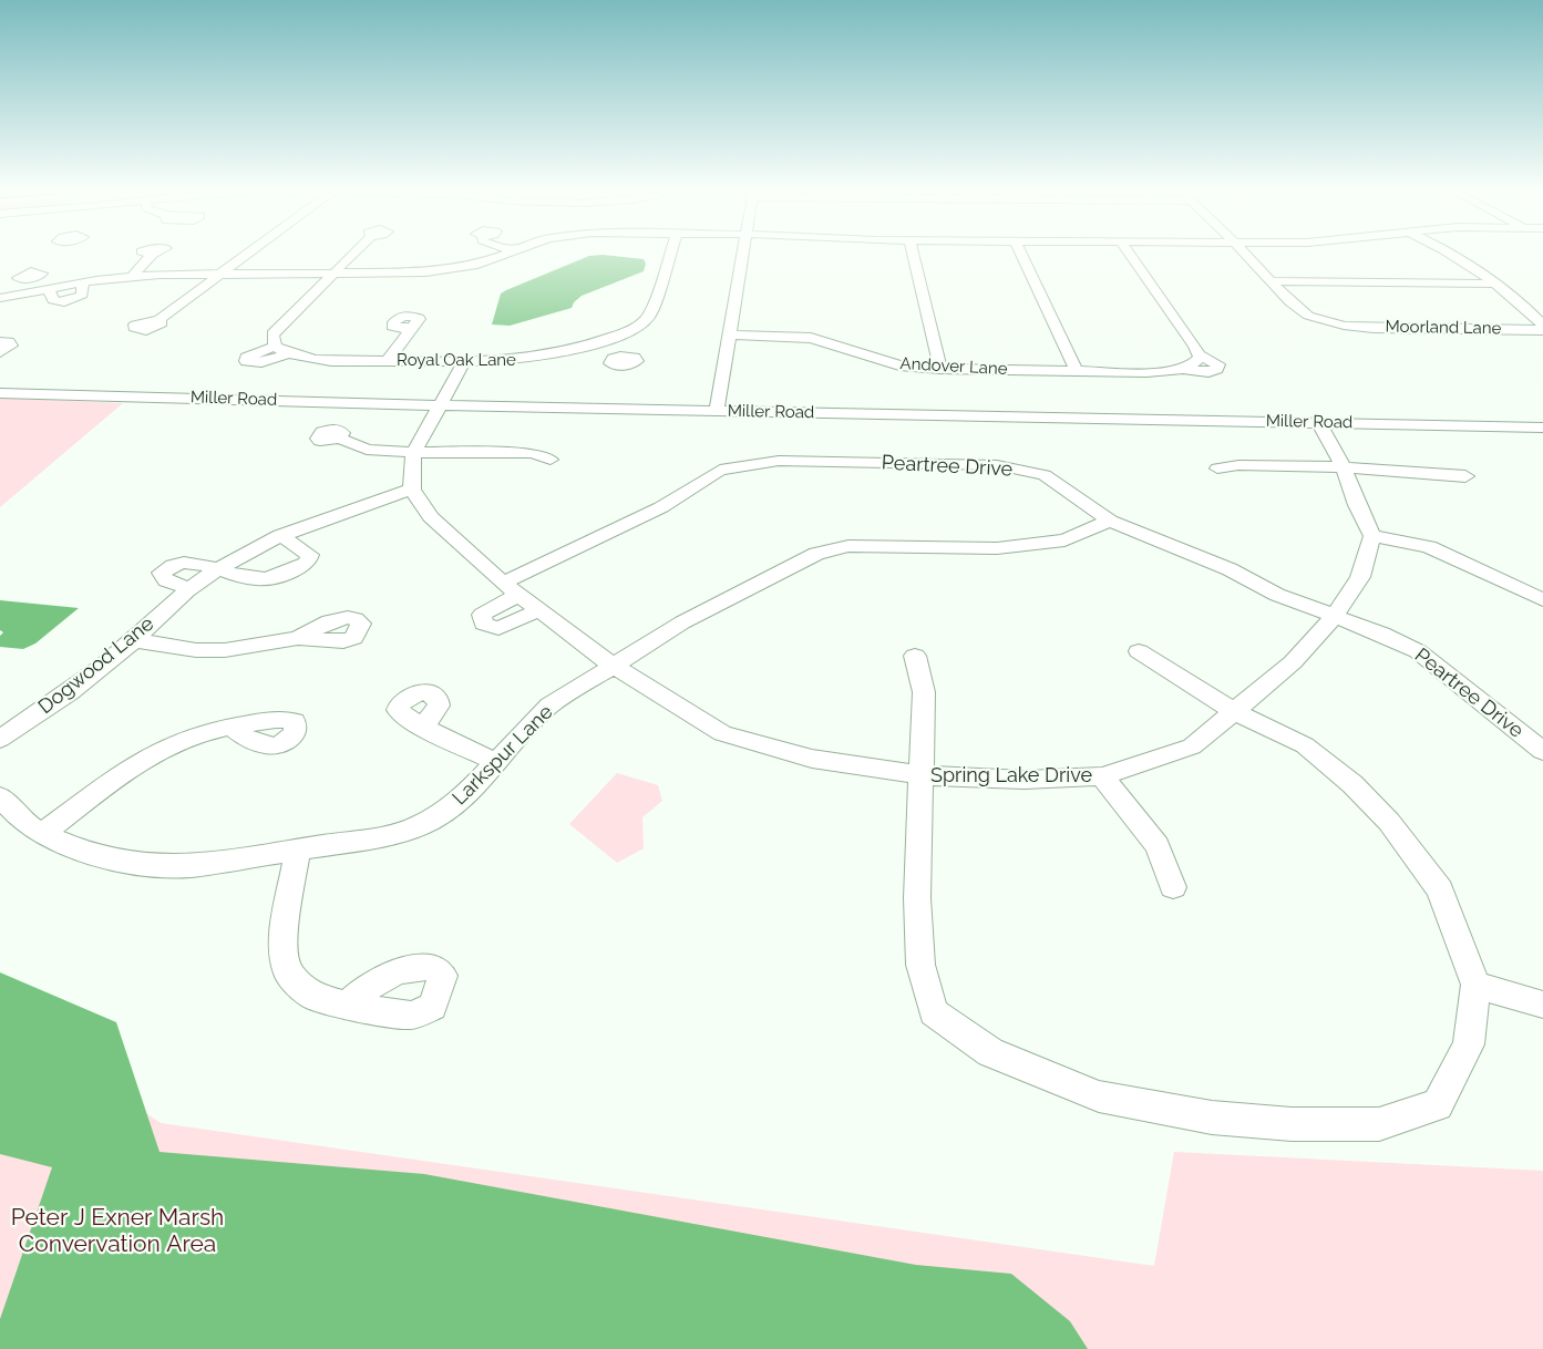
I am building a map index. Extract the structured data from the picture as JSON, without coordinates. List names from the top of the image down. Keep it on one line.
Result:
{"streets":{"street":["Moorland Lane","Royal Oak Lane","Andover Lane","Miller Road","Peartree Drive","Dogwood Lane","Larkspur Lane","Spring Lake Drive"]},"crossings":[["Peartree Drive","Larkspur Lane"],["Peartree Drive","Spring Lake Drive"],["Dogwood Lane","Spring Lake Drive"],["Larkspur Lane","Spring Lake Drive"]],"parks":["Peter J Exner Marsh Convervation Area"]}
